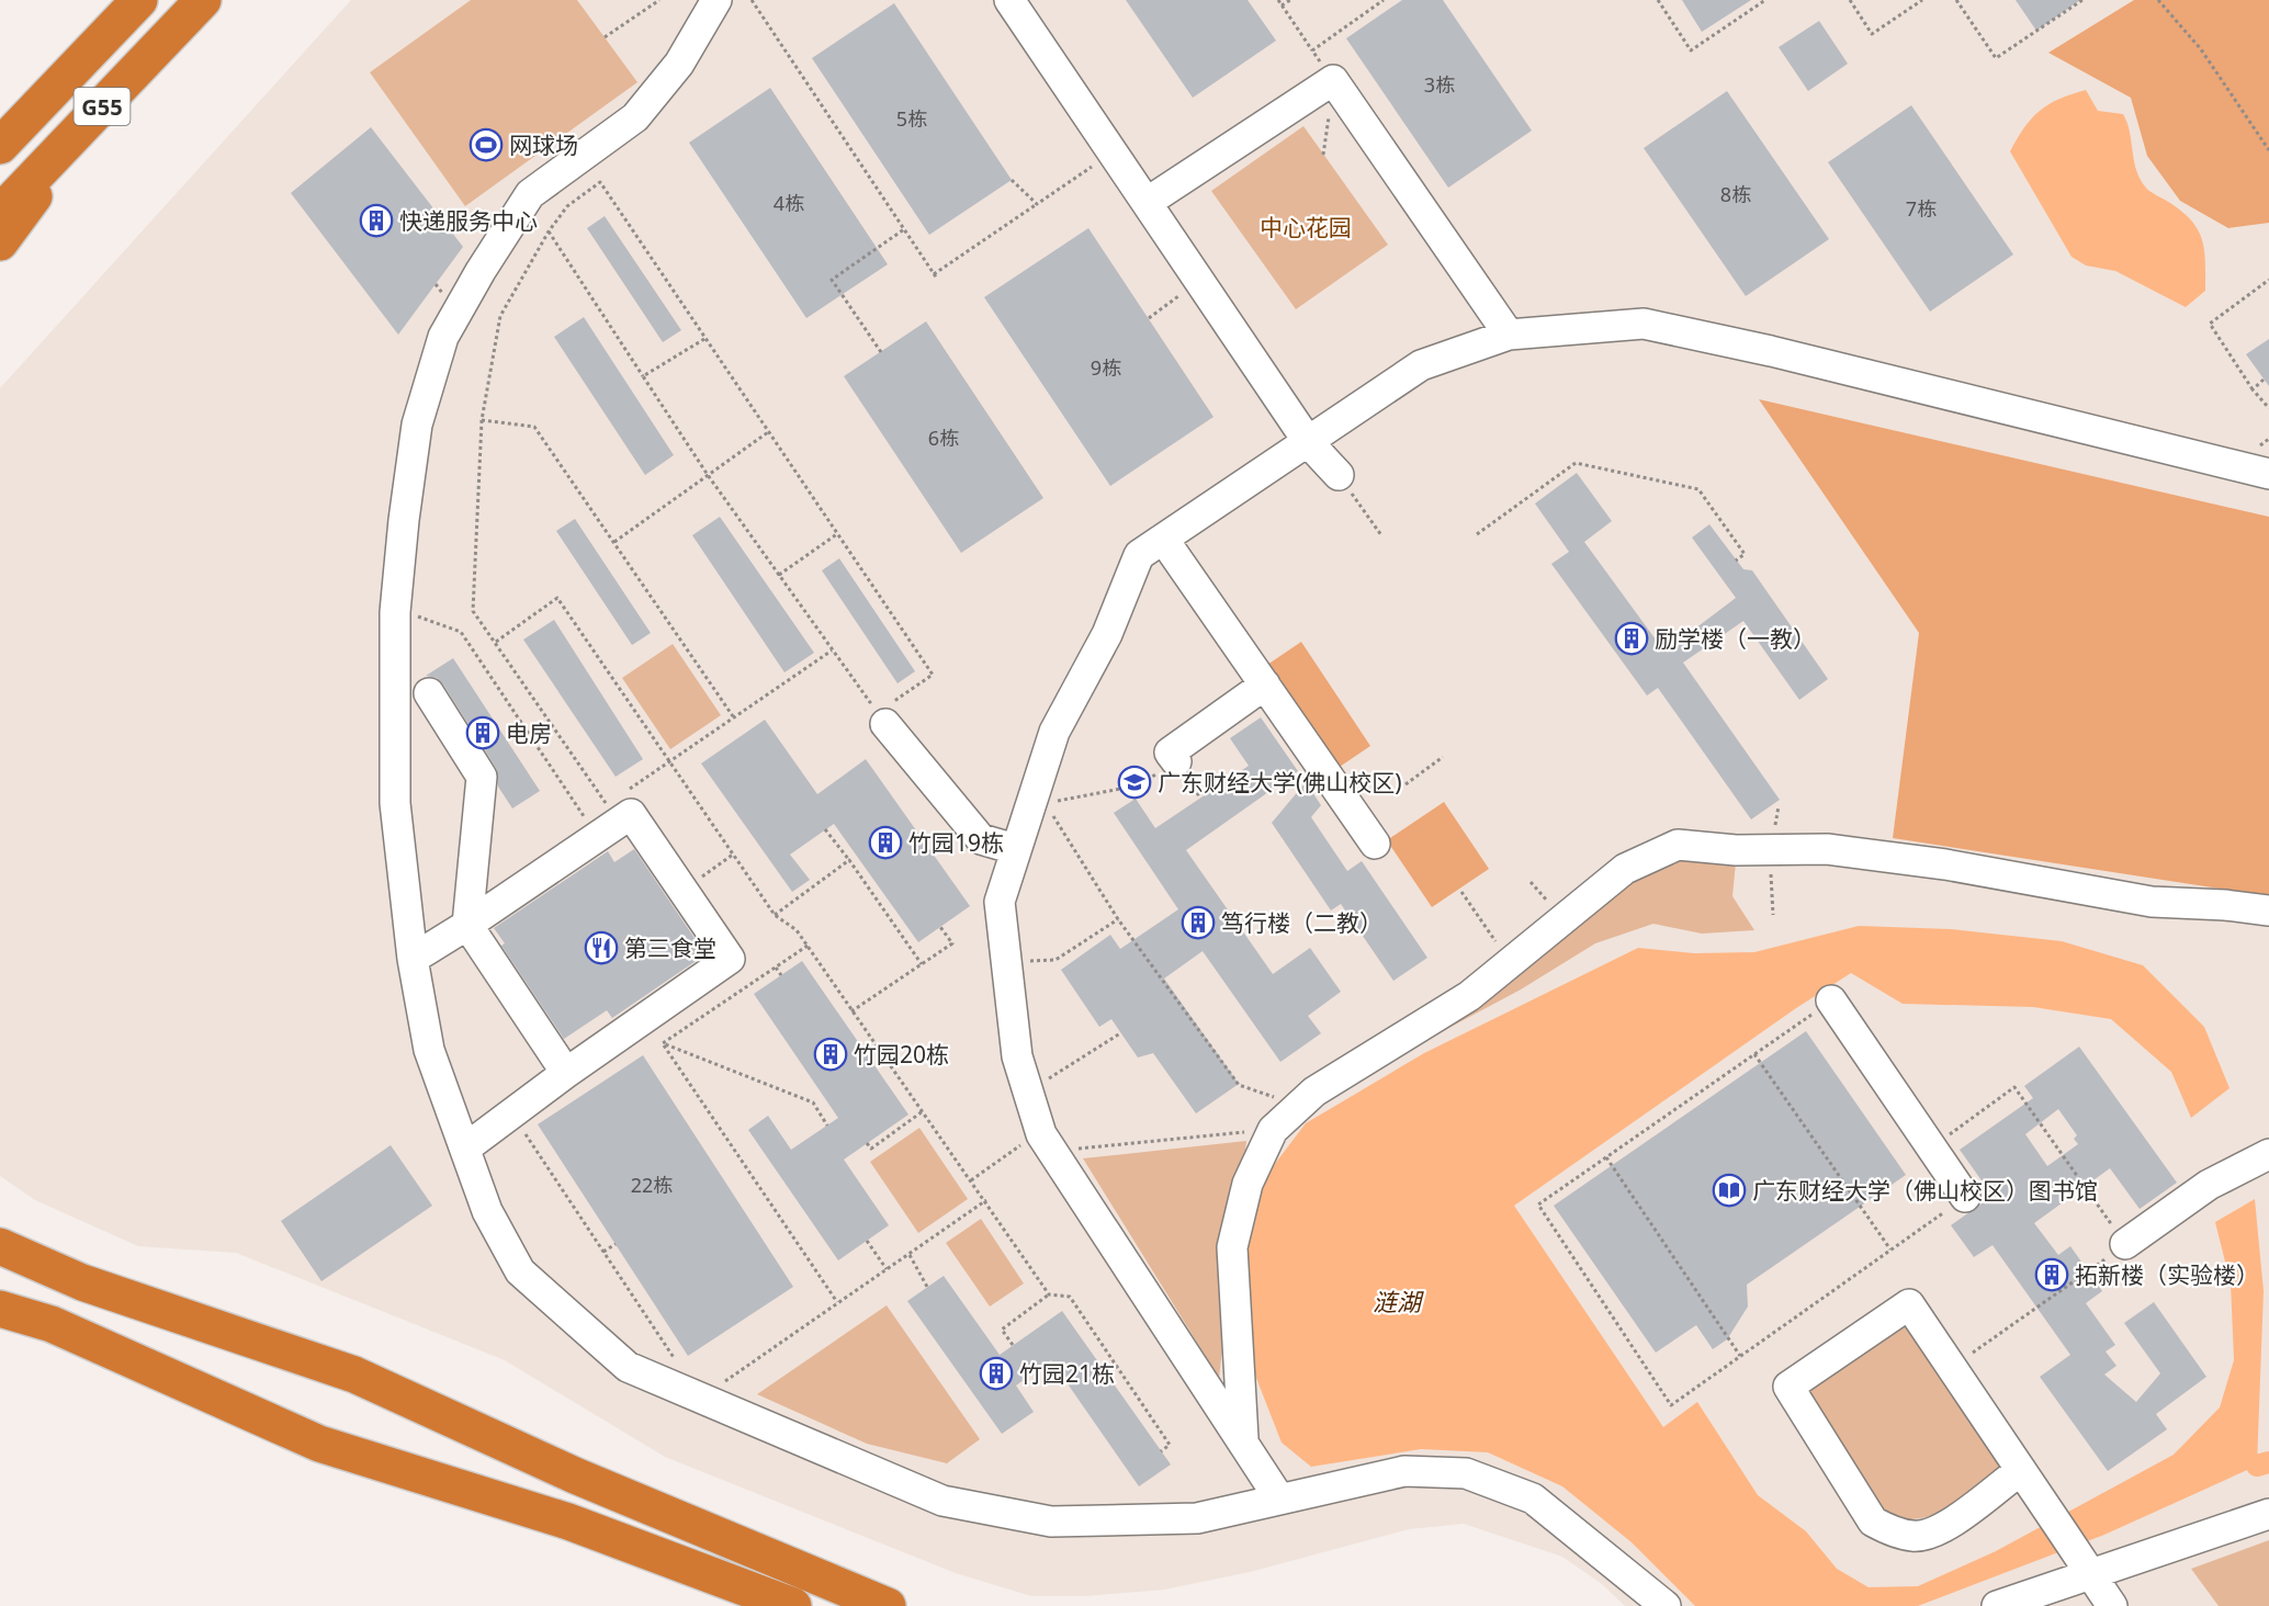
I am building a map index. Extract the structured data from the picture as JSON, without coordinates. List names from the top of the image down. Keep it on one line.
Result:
{"streets":{"highway":["G55"]},"water":["涟湖"],"parks":["中心花园"],"places":{"sports":["网球场"],"building":["快递服务中心","励学楼（一教）","电房","竹园19栋","笃行楼（二教）","竹园20栋","拓新楼（实验楼）","竹园21栋"],"school or university":["广东财经大学(佛山校区)"],"restaurant":["第三食堂"],"library":["广东财经大学（佛山校区）图书馆"]},"house_numbers":["3栋","5栋","8栋","4栋","7栋","9栋","6栋","22栋"]}
